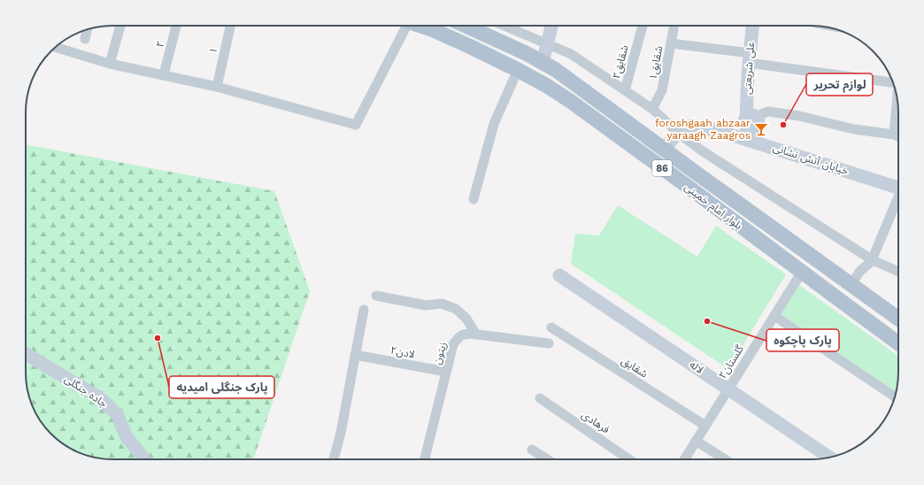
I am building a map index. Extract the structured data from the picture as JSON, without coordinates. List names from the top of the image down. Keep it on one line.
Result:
{"streets":{"main road":["86","بلوار امام خمینی"],"street":["۲","۱","شقایق۲","شقایق۱","علی شریعتی","خیابان آتش نشانی","لادن۲","زیتون","گلستان۲","شقایق","لاله","جاده جنگلی","فرهادی"]},"crossings":[["خیابان آتش نشانی","بلوار امام خمینی"],["بلوار امام خمینی","گلستان۲"],["لادن۲","زیتون"],["گلستان۲","شقایق"],["گلستان۲","لاله"]],"places":{"other":["لوازم تحریر","پارک پاچکوه","پارک جنگلی امیدیه"],"bar":["foroshgaah abzaar yaraagh Zaagros"]}}
